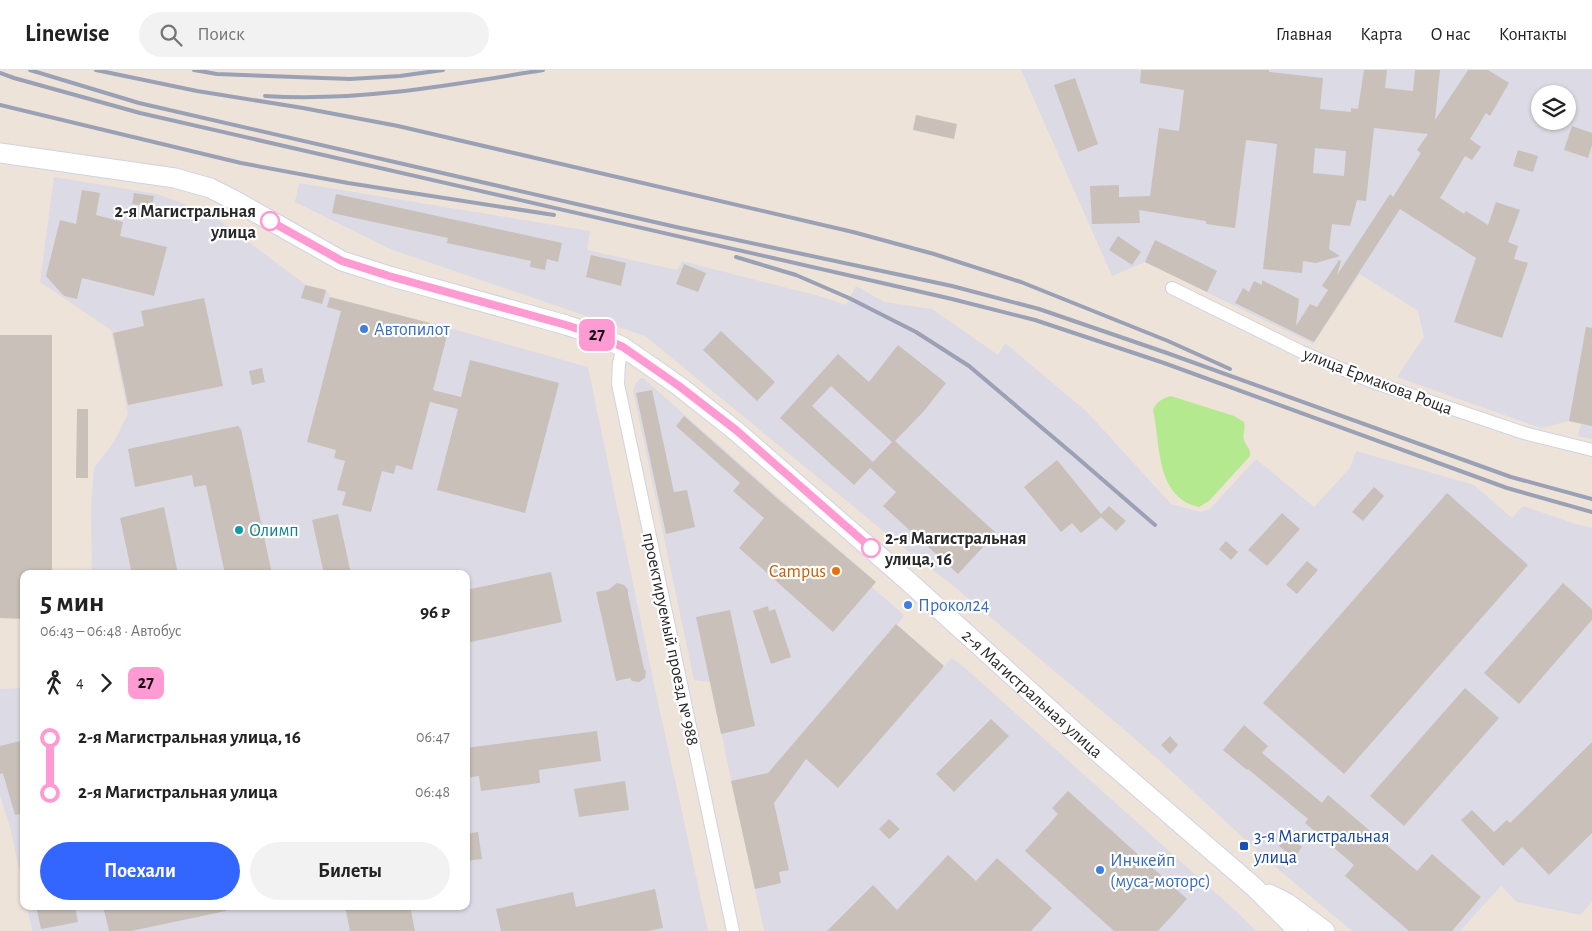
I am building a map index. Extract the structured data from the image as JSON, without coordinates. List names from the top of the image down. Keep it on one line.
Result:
{"streets":{"street":["улица Ермакова Роща","проектируемый проезд № 988","2-я Магистральная улица"]},"crossings":[["проектируемый проезд № 988","2-я Магистральная улица"]],"places":{"other":["2-я Магистральная улица","Автопилот","Олимп","2-я Магистральная улица, 16","Campus","Прокол24","Инчкейп (муса-моторс)"],"transit":["3-я Магистральная улица"]},"lines":["bus line 27"],"page":{"header":"Linewise","search":"Поиск","nav":["Главная","Карта","О нас","Контакты"],"on_map":"27","heading":["5 мин","06:43 – 06:48 · Автобус","96 ₽"],"legs":["4","27"],"list":[{"name":"2-я Магистральная улица, 16","value":"06:47"},{"name":"2-я Магистральная улица","value":"06:48"}],"buttons":["Поехали","Билеты"]}}
